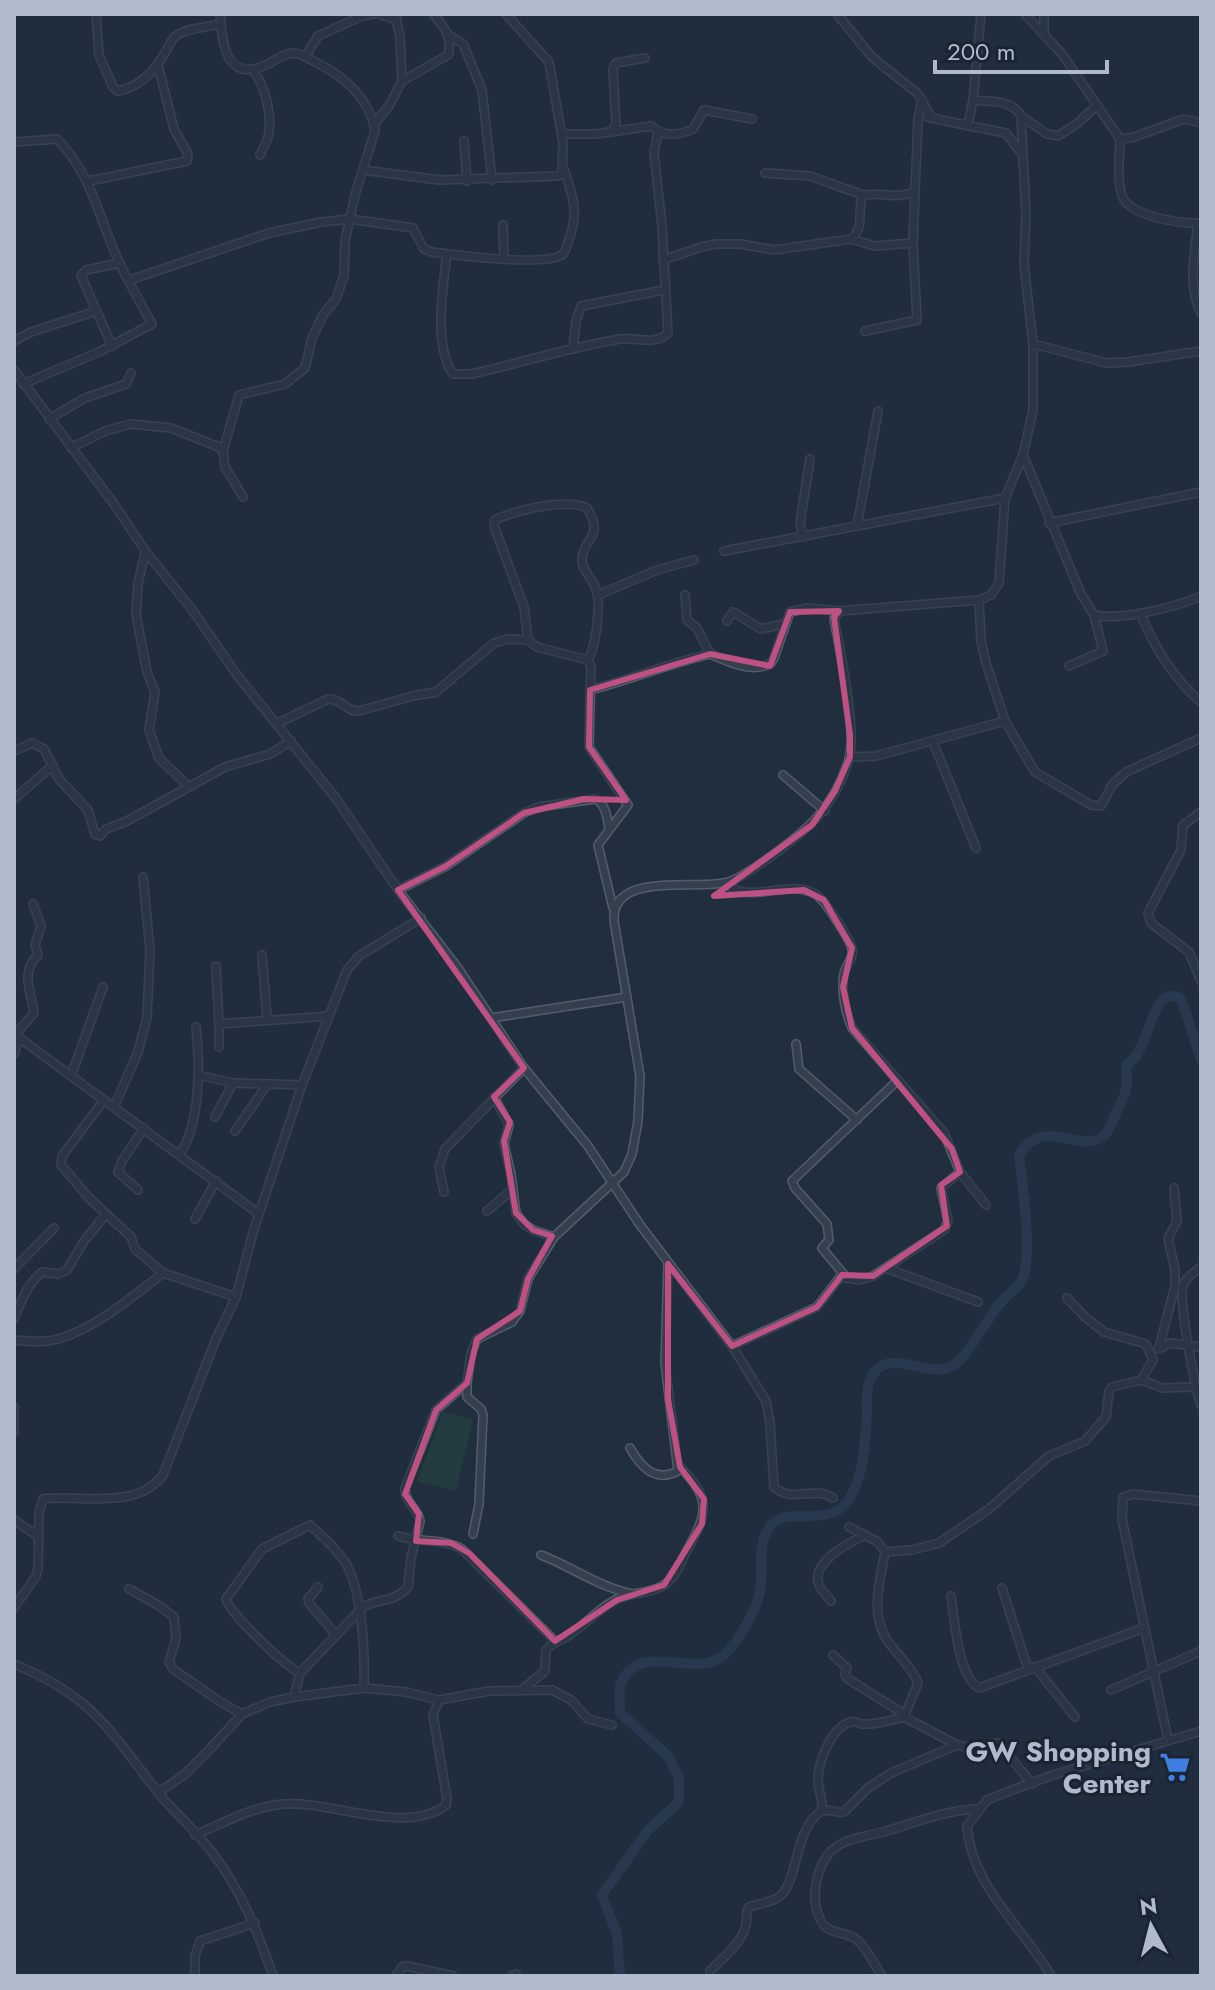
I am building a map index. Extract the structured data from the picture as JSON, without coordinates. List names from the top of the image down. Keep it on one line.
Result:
{"places":{"supermarket":["GW Shopping Center"]},"scale_bar":"200 m","north":"top"}
